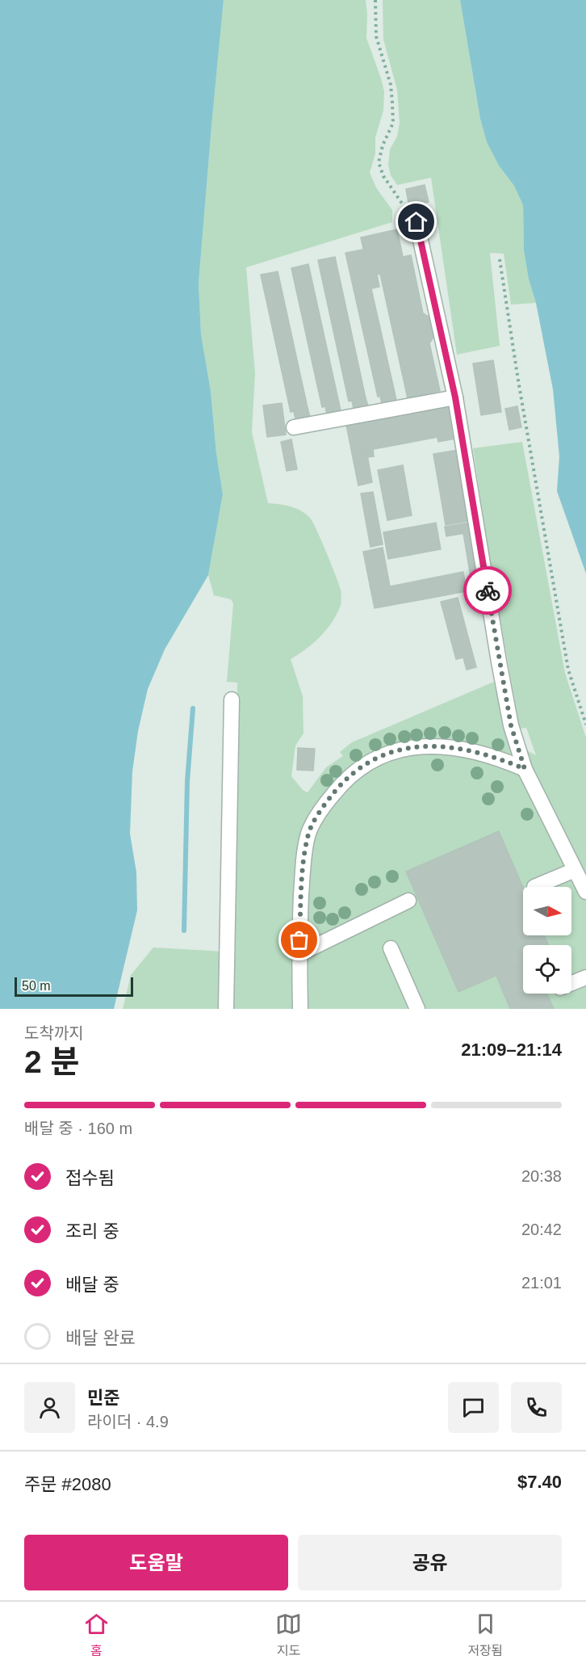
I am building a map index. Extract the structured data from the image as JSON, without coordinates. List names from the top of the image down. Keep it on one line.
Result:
{"scale_bar":"50 m","north":"right","page":{"scale":"50 m","heading":["2 분","도착까지","21:09–21:14"],"panel":["민준","라이더 · 4.9","주문 #2080","$7.40"],"bar":"배달 중 · 160 m","list":[["접수됨","20:38"],["조리 중","20:42"],["배달 중","21:01"],"배달 완료"],"buttons":["도움말","공유"],"tabs":["홈","지도","저장됨"]}}
